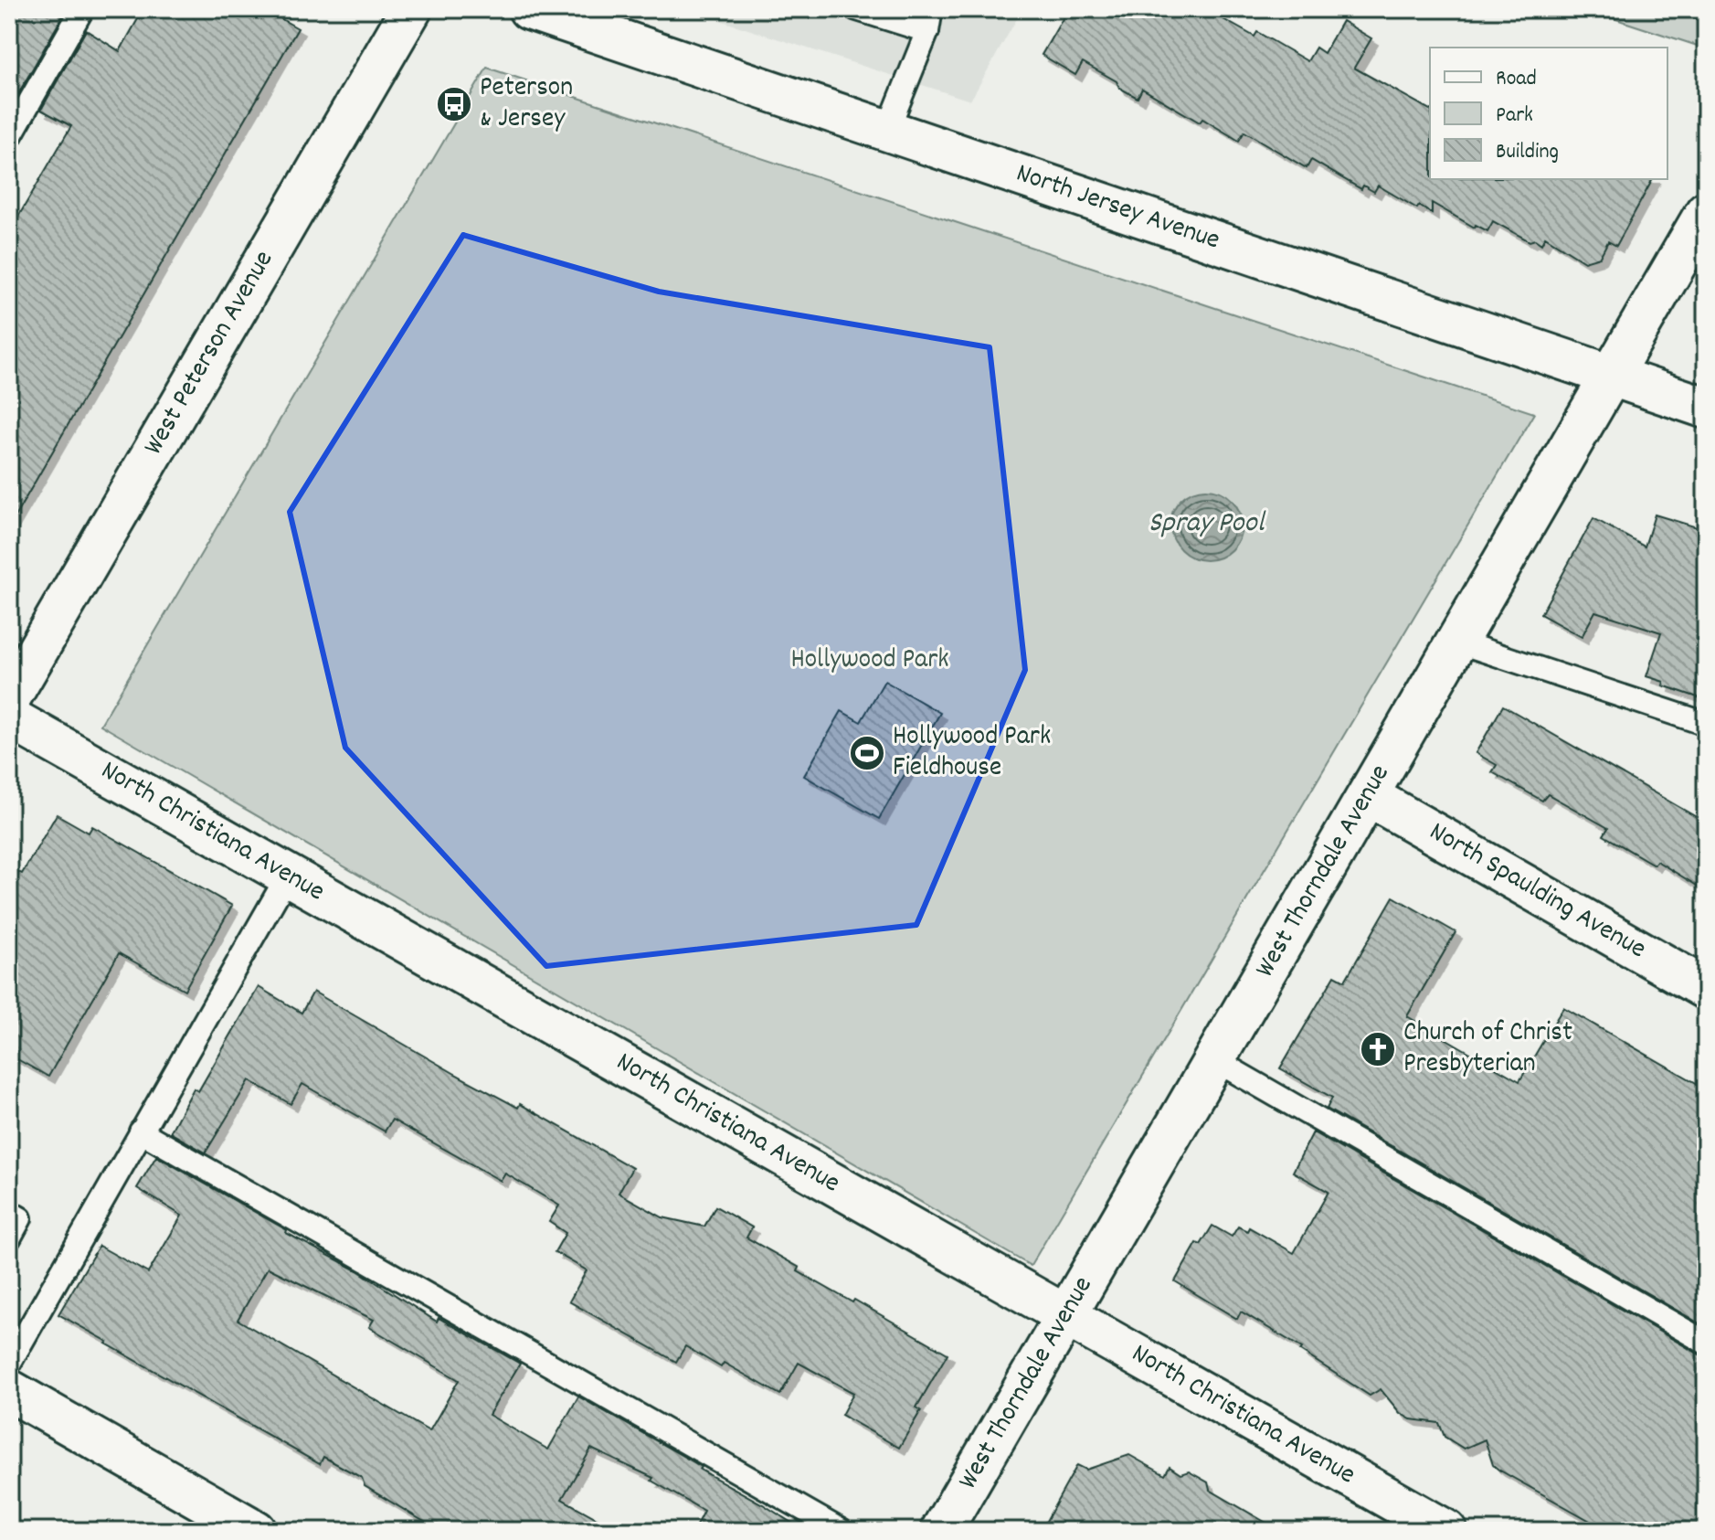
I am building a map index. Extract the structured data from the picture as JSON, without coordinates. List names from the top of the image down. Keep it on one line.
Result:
{"streets":{"street":["North Jersey Avenue","West Peterson Avenue","North Christiana Avenue","West Thorndale Avenue","North Spaulding Avenue"]},"crossings":[["North Jersey Avenue","West Thorndale Avenue"],["North Christiana Avenue","West Thorndale Avenue"],["West Thorndale Avenue","North Spaulding Avenue"]],"water":["Spray Pool"],"parks":["Hollywood Park"],"places":{"bus stop":["Peterson & Jersey"],"sports":["Hollywood Park Fieldhouse"],"church":["Church of Christ Presbyterian"]},"legend":["Road","Park","Building"]}
